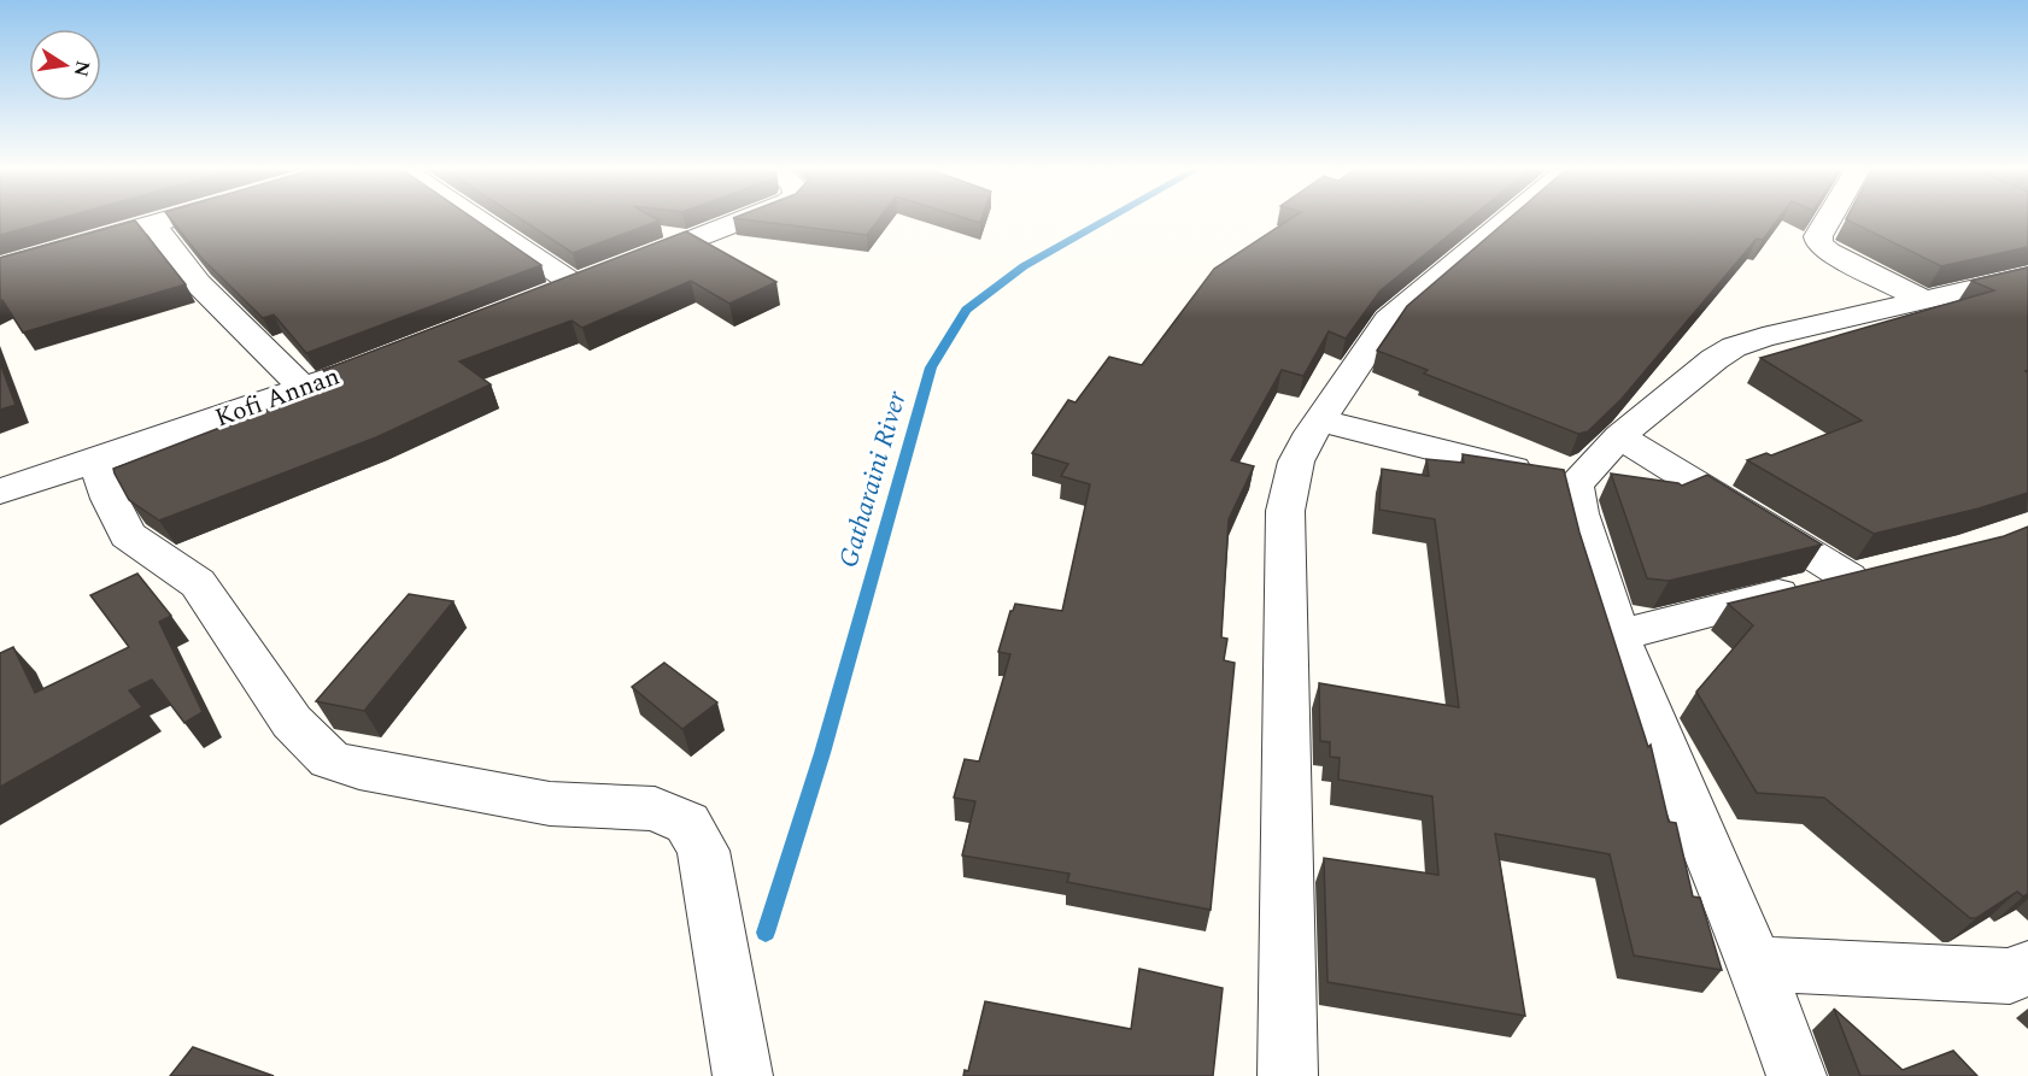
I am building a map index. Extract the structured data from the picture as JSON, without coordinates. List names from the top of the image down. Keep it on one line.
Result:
{"streets":{"street":["Kofi Annan"]},"water":["Gatharaini River"],"north":"right"}
